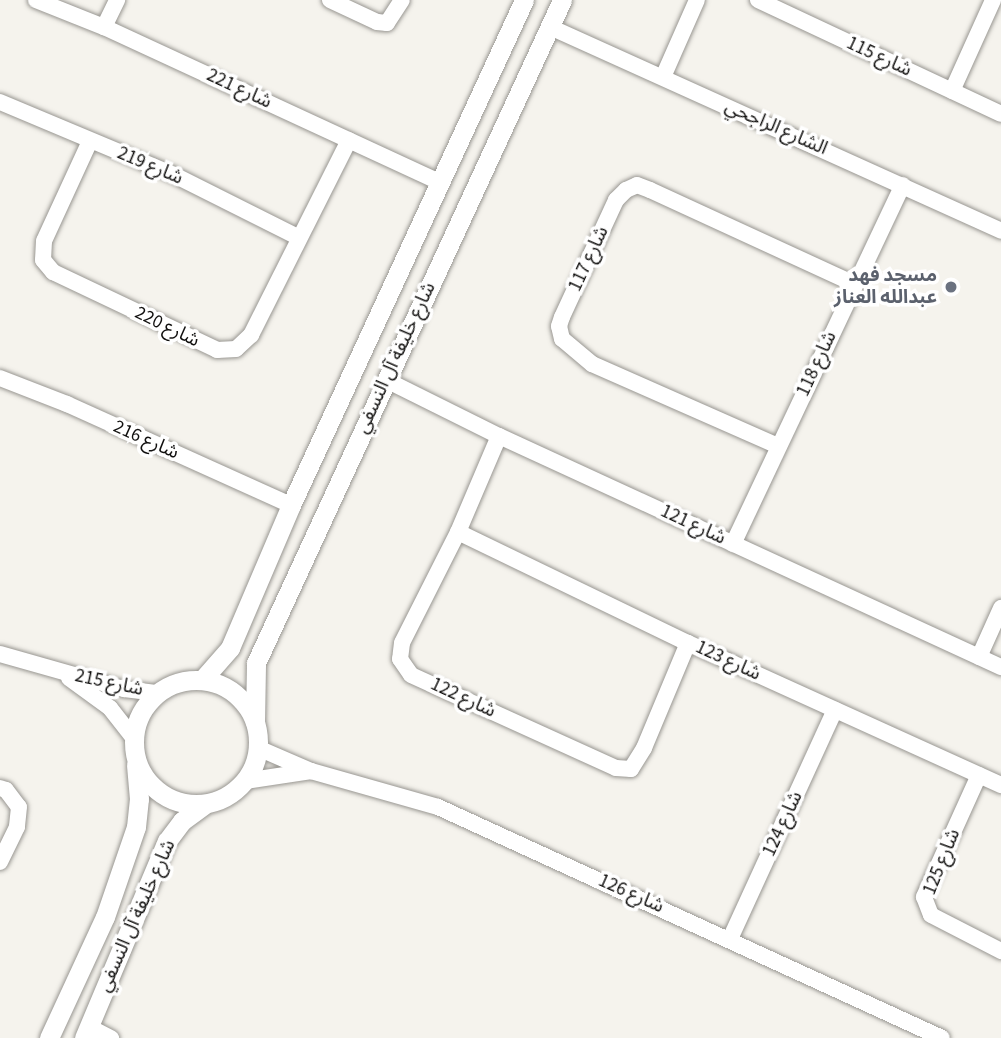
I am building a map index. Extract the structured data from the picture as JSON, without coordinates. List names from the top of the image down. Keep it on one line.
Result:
{"streets":{"street":["شارع 115","شارع 221","الشارع الراجحي","شارع 219","شارع 117","شارع 220","شارع خليفة آل النسفي","شارع 118","شارع 216","شارع 121","شارع 123","شارع 215","شارع 122","شارع 124","شارع 125","شارع 126"]},"crossings":[["شارع 221","شارع 220"],["شارع 221","شارع خليفة آل النسفي"],["الشارع الراجحي","شارع خليفة آل النسفي"],["الشارع الراجحي","شارع 118"],["شارع 219","شارع 220"],["شارع 117","شارع 118"],["شارع خليفة آل النسفي","شارع 216"],["شارع خليفة آل النسفي","شارع 121"],["شارع خليفة آل النسفي","شارع 215"],["شارع خليفة آل النسفي","شارع 126"],["شارع 118","شارع 121"],["شارع 121","شارع 122"],["شارع 123","شارع 122"],["شارع 123","شارع 124"],["شارع 123","شارع 125"],["شارع 215","شارع 126"],["شارع 124","شارع 126"]],"places":["مسجد فهد عبدالله العناز"]}
